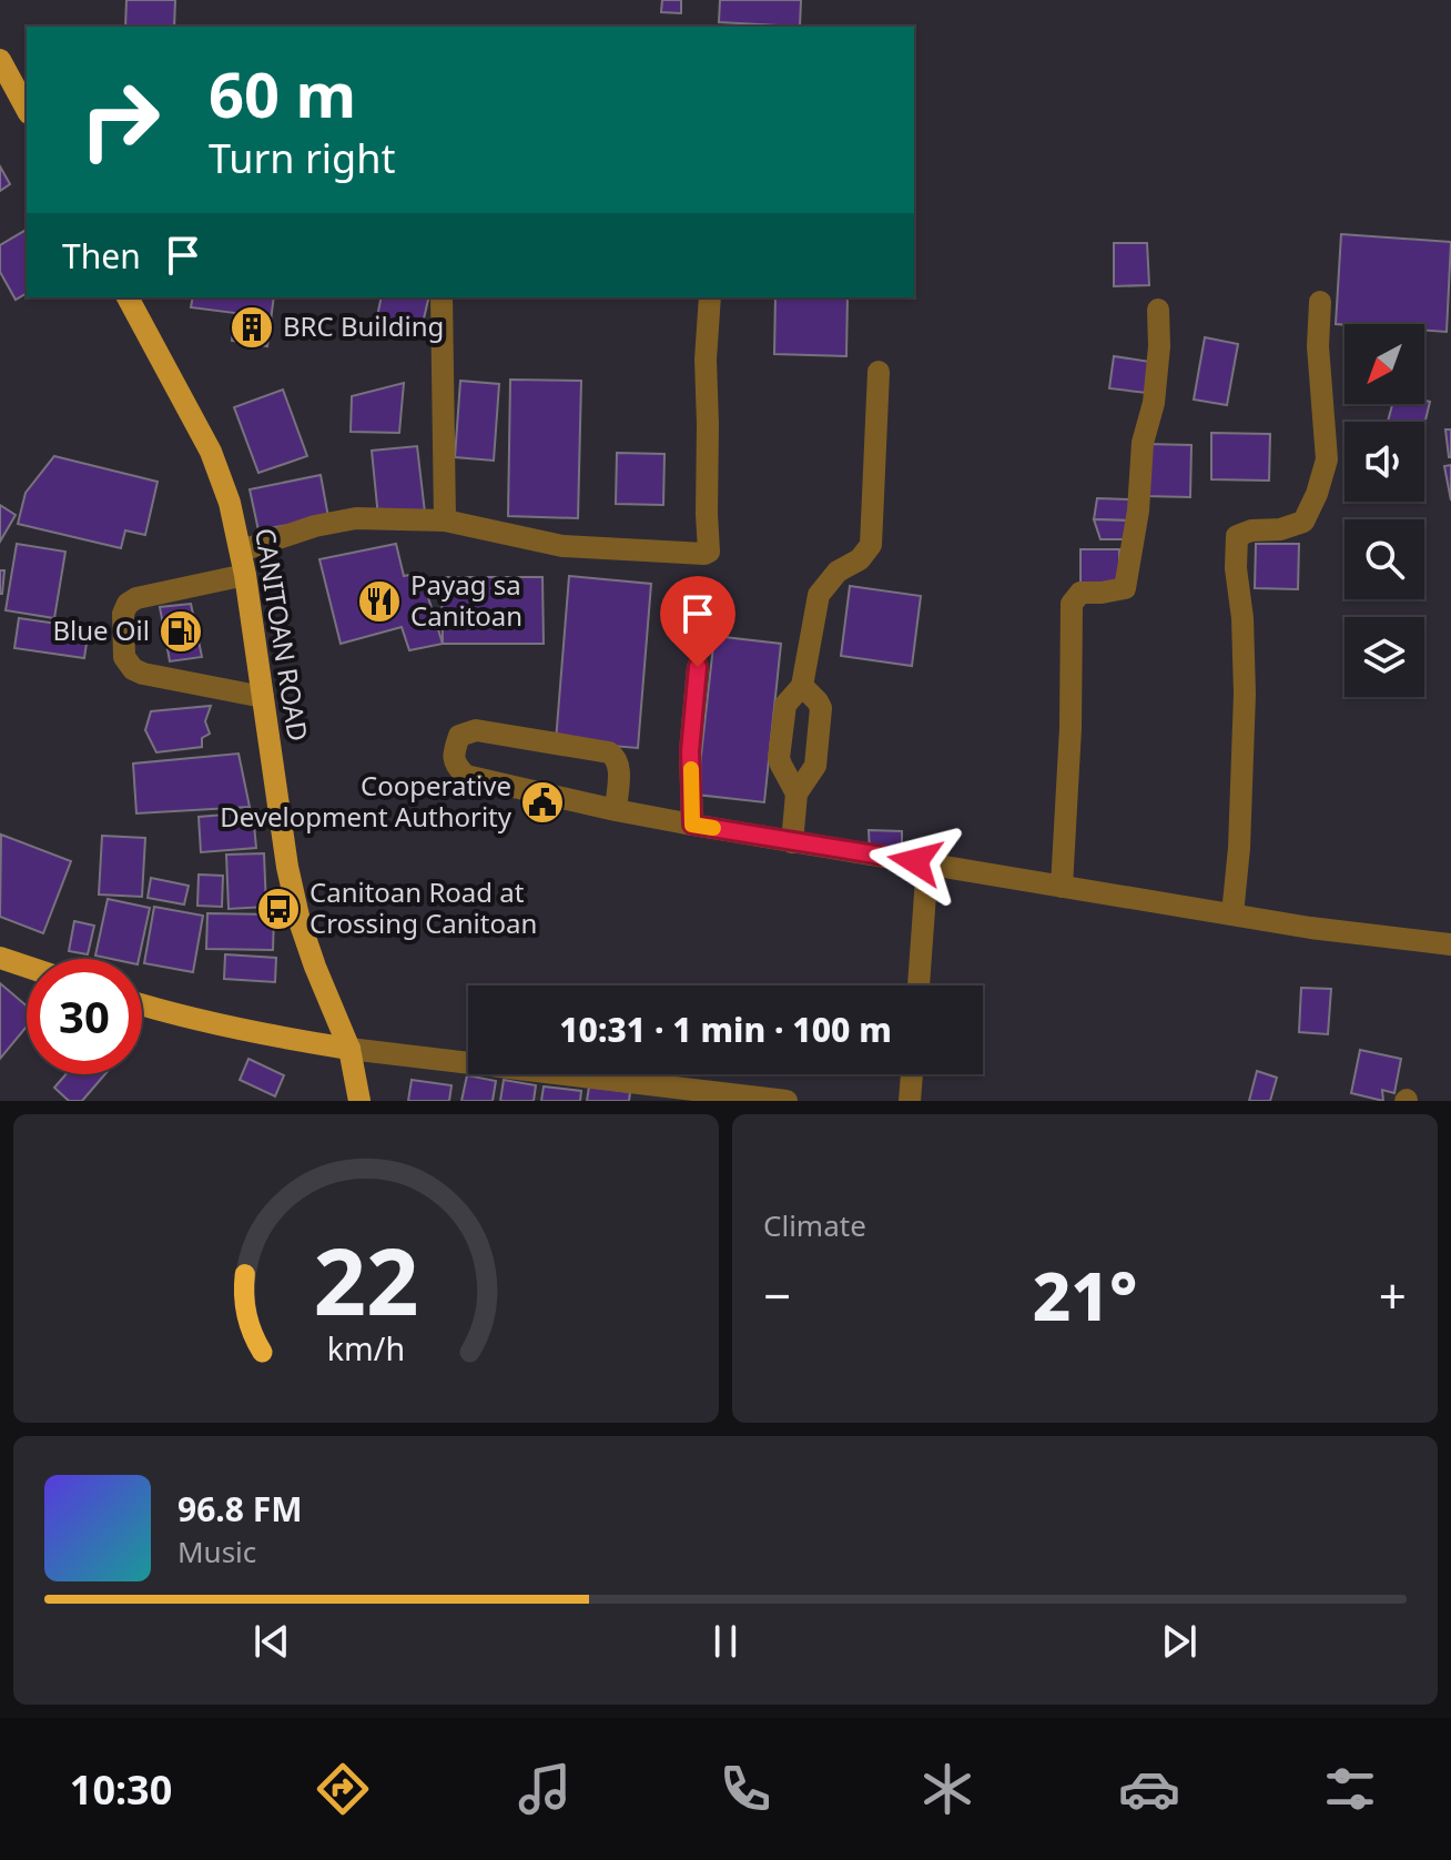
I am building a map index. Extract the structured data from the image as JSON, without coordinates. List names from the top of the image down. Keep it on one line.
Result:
{"streets":{"main road":["CANITOAN ROAD"]},"places":{"building":["BRC Building"],"restaurant":["Payag sa Canitoan"],"fuel station":["Blue Oil"],"public building":["Cooperative Development Authority"],"bus stop":["Canitoan Road at Crossing Canitoan"]},"north":"bottom left","page":{"turn":["60 m","Turn right"],"then":"Then","limit":"30","trip":"10:31 · 1 min · 100 m","tile":"Climate","heat":["−","21°","+"],"song":["96.8 FM","Music"],"tabs":"10:30","gauge":["22","km/h"]}}
